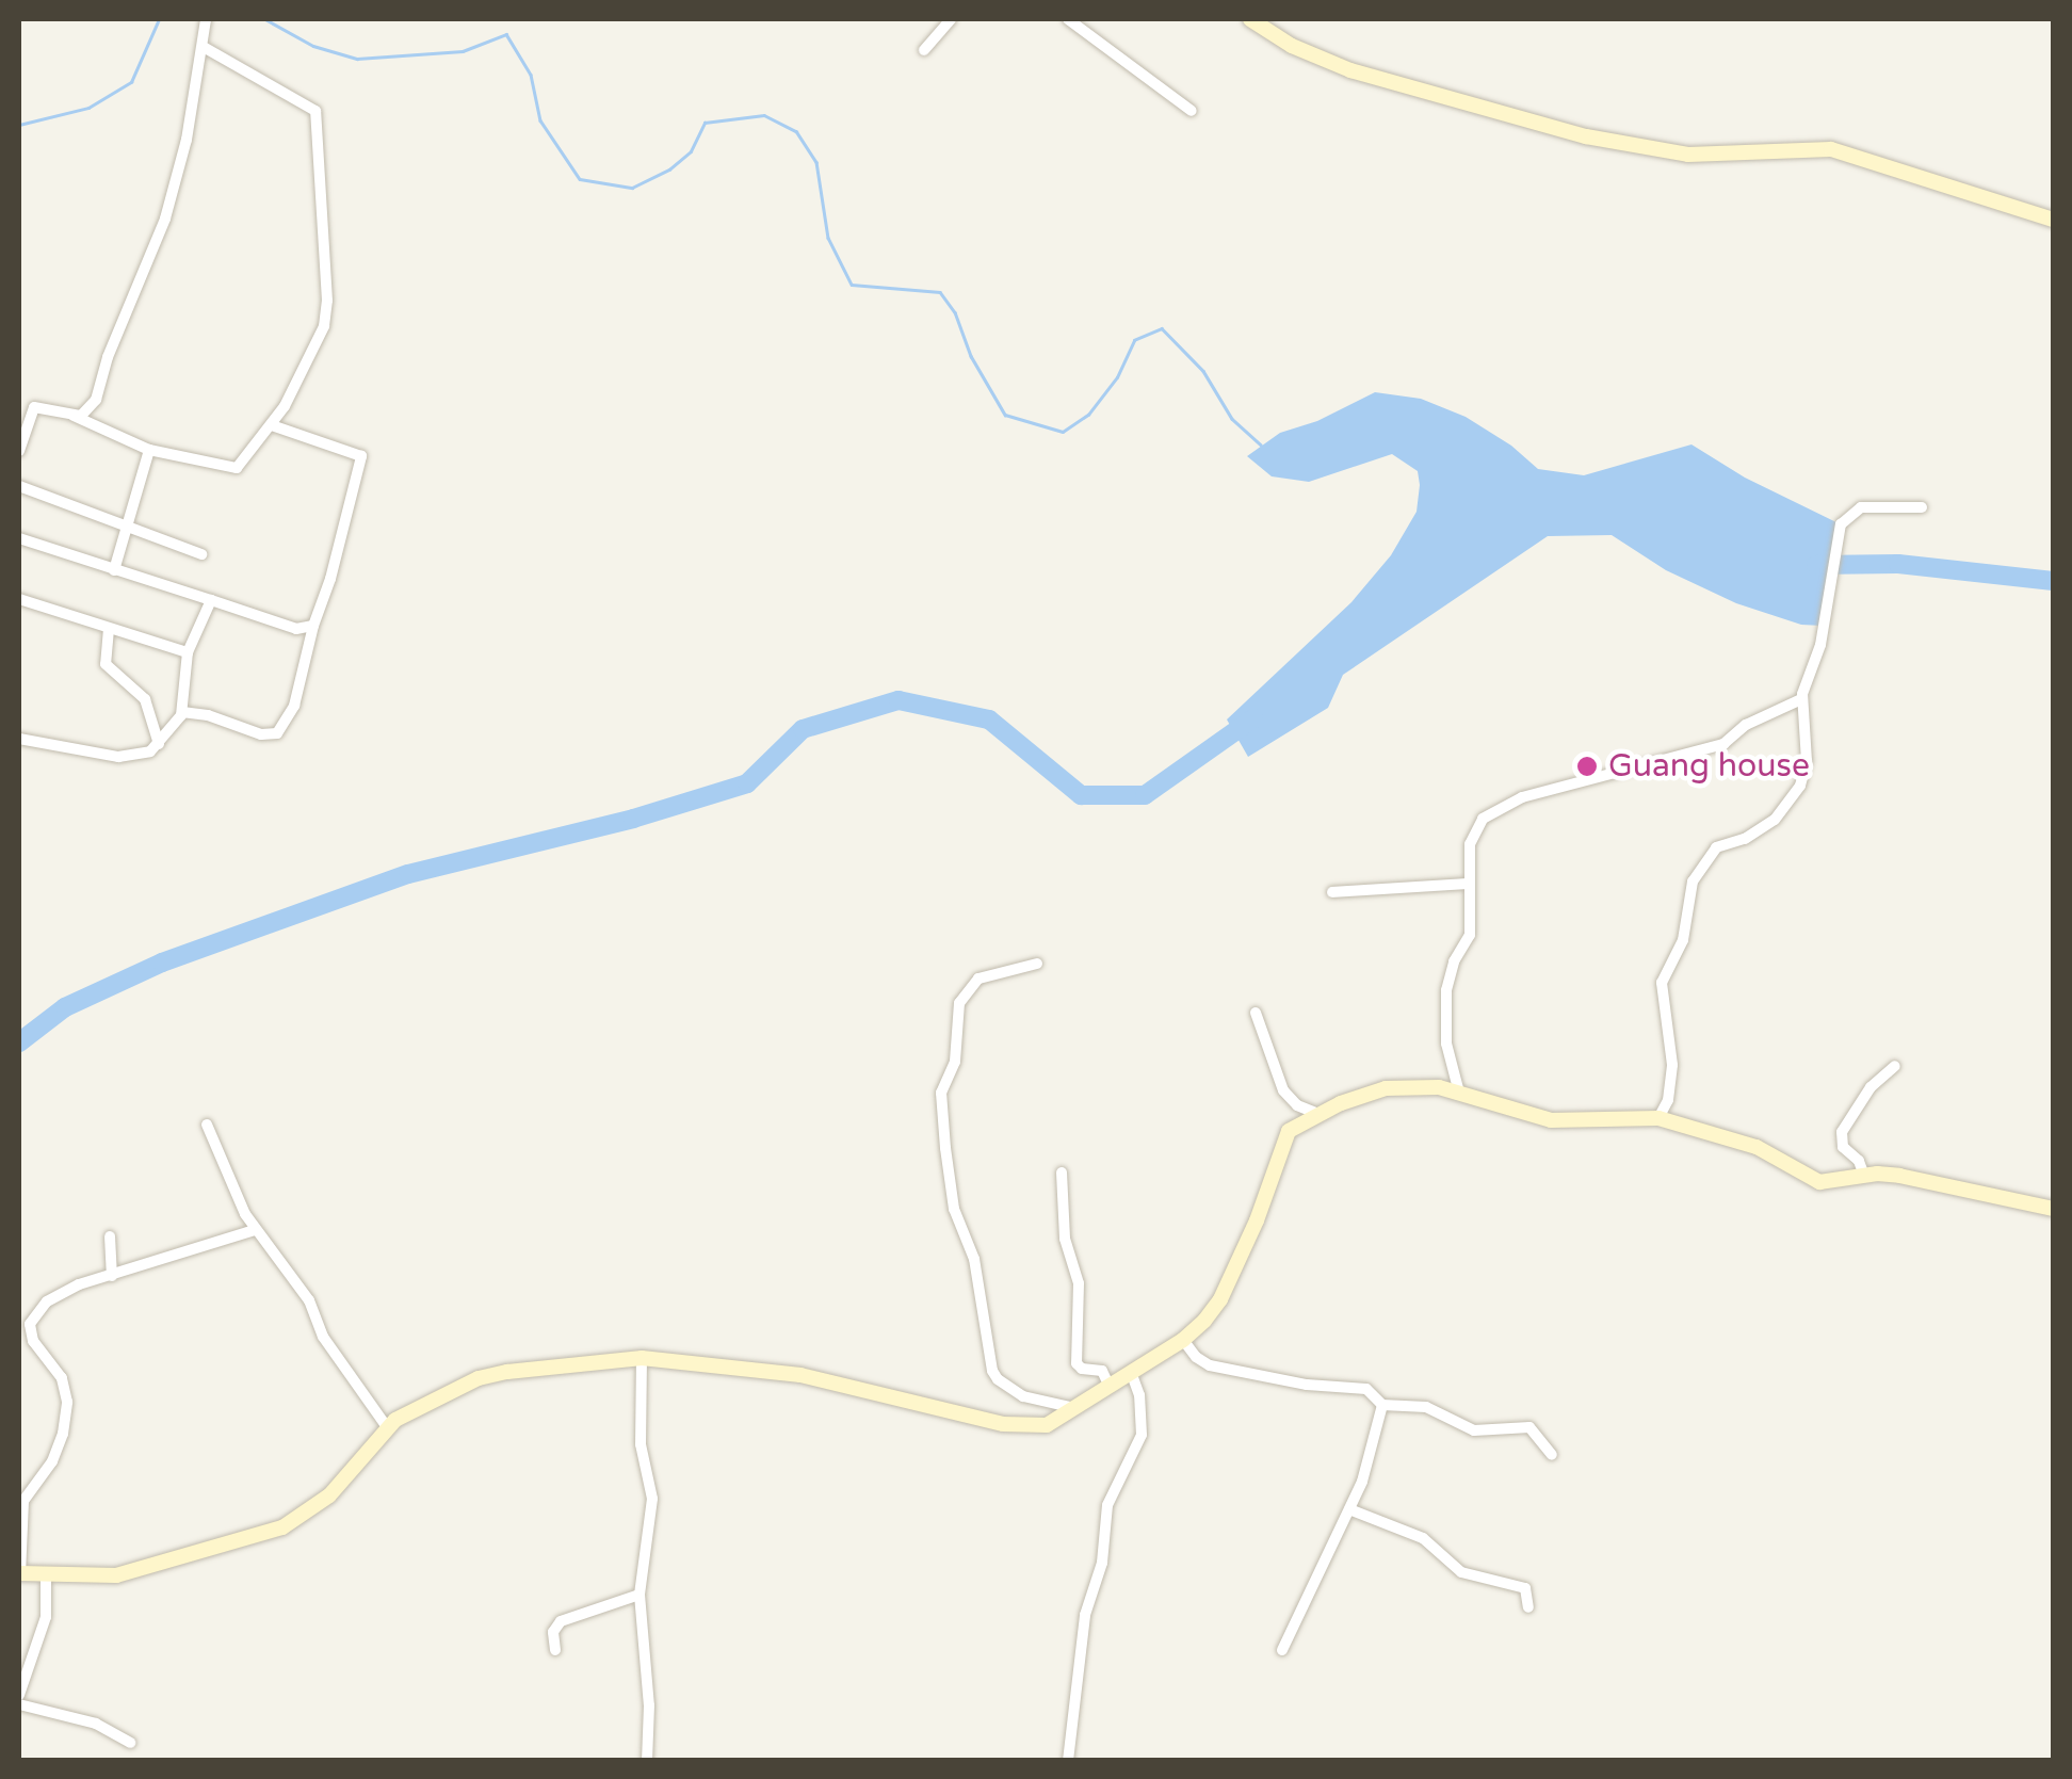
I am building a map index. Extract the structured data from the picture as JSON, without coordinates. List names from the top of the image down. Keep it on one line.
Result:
{"places":["Guang house"]}
